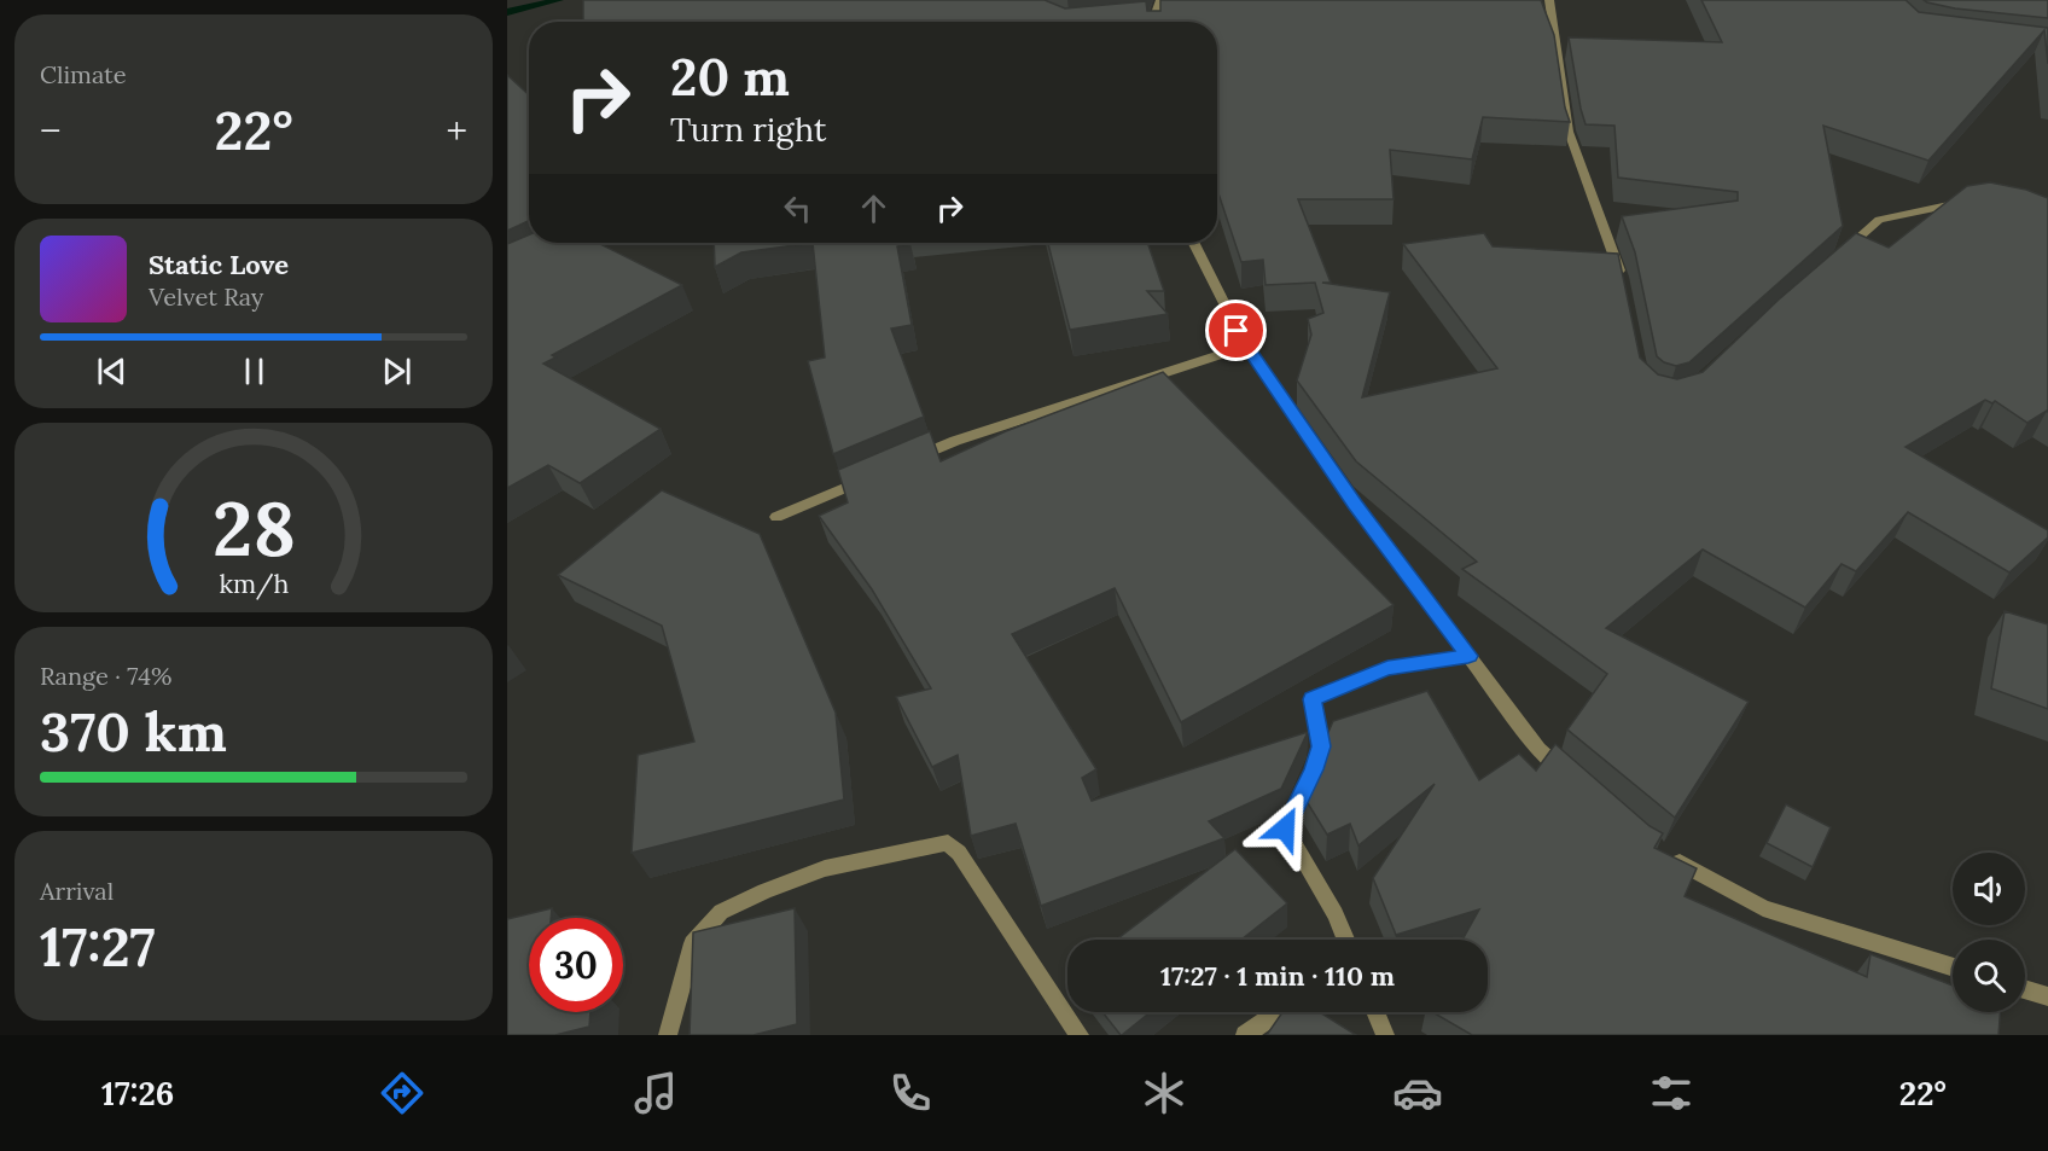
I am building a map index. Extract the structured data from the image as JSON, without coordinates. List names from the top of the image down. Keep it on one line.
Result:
{"page":{"tile":["Climate",["Range · 74%","370 km"],["Arrival","17:27"]],"turn":["20 m","Turn right"],"heat":["−","22°","+"],"song":["Static Love","Velvet Ray"],"limit":"30","trip":"17:27 · 1 min · 110 m","tabs":["17:26","22°"],"gauge":["28","km/h"]}}
